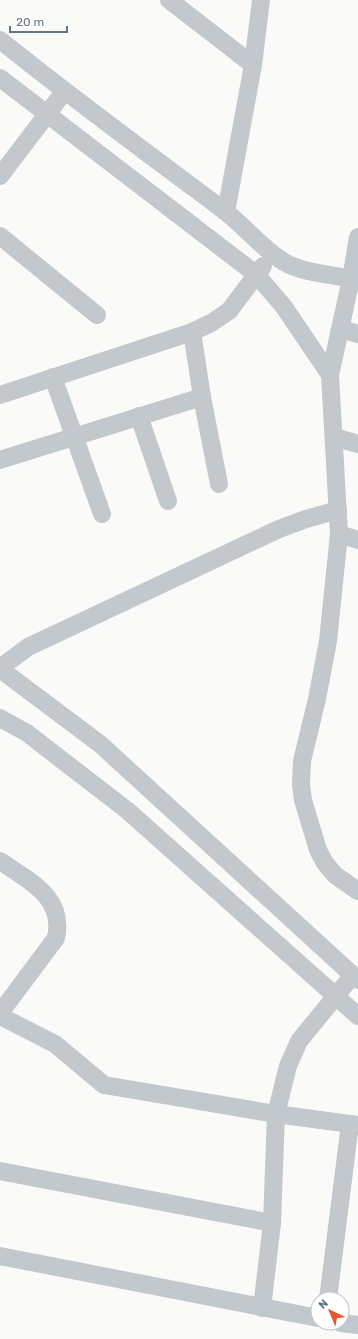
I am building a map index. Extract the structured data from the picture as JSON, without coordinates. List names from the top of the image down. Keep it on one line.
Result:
{"scale_bar":"20 m","north":"top left"}
